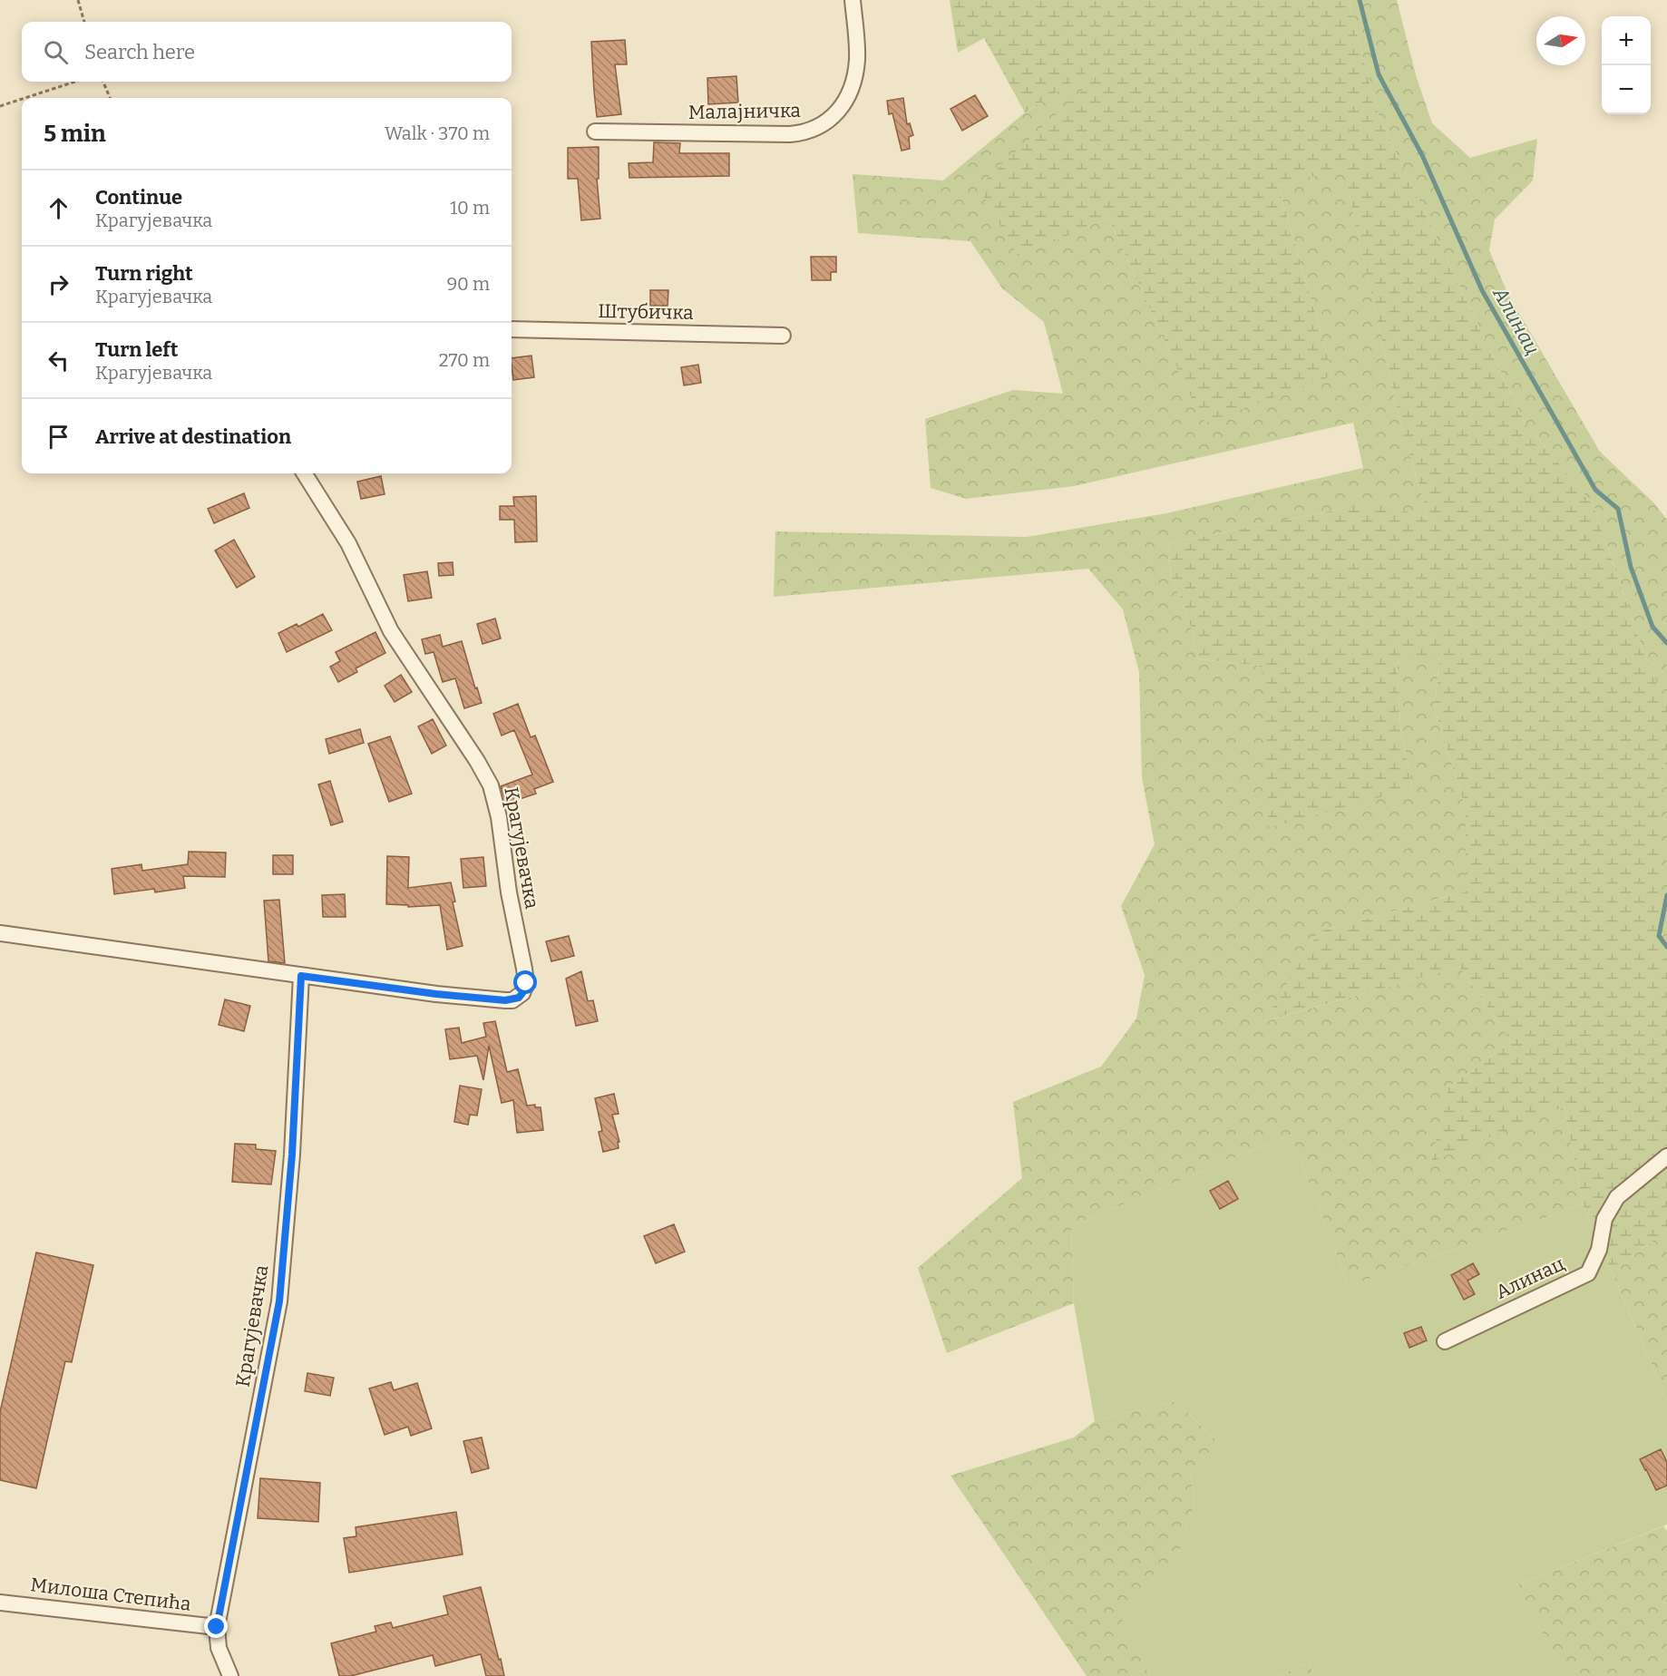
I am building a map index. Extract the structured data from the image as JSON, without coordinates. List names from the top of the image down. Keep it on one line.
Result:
{"streets":{"street":["Малајничка","Штубичка","Крагујевачка","Алинац","Милоша Степића"]},"crossings":[["Крагујевачка","Милоша Степића"]],"water":["Алинац"],"north":"right","page":{"map_buttons":["+","−"],"search":"Search here","heading":["5 min","Walk · 370 m"],"list":[["Continue","Крагујевачка","10 m"],["Turn right","Крагујевачка","90 m"],["Turn left","Крагујевачка","270 m"],"Arrive at destination"]}}
